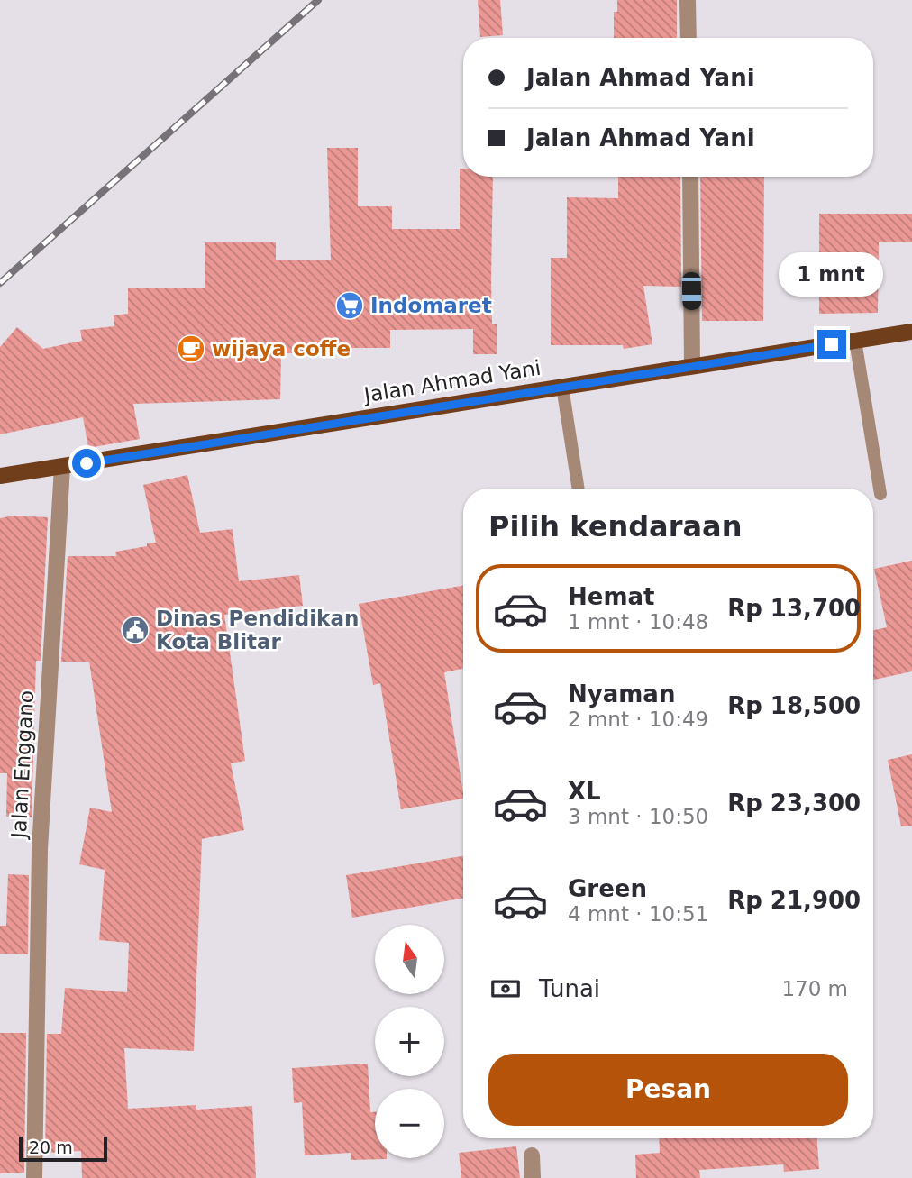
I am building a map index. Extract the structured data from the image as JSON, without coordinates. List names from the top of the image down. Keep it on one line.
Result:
{"streets":{"main road":["Jalan Ahmad Yani"],"street":["Jalan Enggano"]},"crossings":[["Jalan Ahmad Yani","Jalan Enggano"]],"places":{"supermarket":["Indomaret"],"cafe":["wijaya coffe"],"public building":["Dinas Pendidikan Kota Blitar"]},"scale_bar":"20 m","north":"top","page":{"banner":["Jalan Ahmad Yani","Jalan Ahmad Yani"],"bubble":"1 mnt","heading":"Pilih kendaraan","list":[{"name":"Hemat","note":"1 mnt · 10:48","value":"Rp 13,700"},{"name":"Nyaman","note":"2 mnt · 10:49","value":"Rp 18,500"},{"name":"XL","note":"3 mnt · 10:50","value":"Rp 23,300"},{"name":"Green","note":"4 mnt · 10:51","value":"Rp 21,900"}],"map_buttons":["+","−"],"pay":["Tunai","170 m"],"buttons":"Pesan","scale":"20 m"}}
